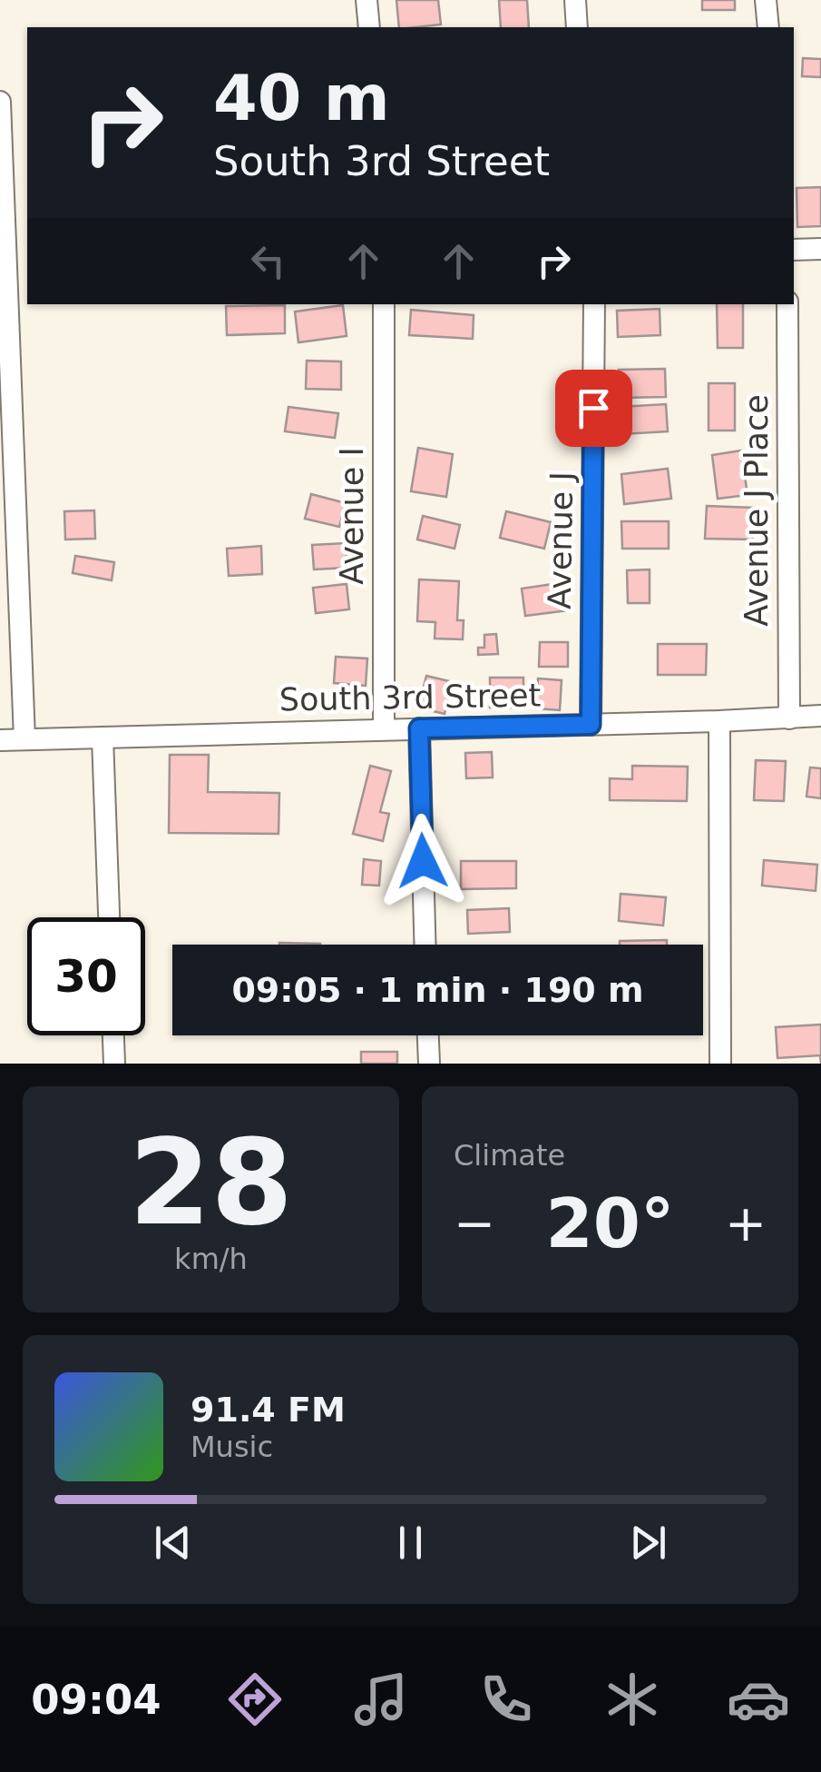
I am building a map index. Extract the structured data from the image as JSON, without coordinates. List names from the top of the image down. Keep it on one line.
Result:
{"streets":{"street":["Avenue J Place","Avenue I","Avenue J","South 3rd Street"]},"crossings":[["Avenue J Place","South 3rd Street"],["Avenue I","South 3rd Street"],["Avenue J","South 3rd Street"]],"page":{"turn":["40 m","South 3rd Street"],"limit":"30","trip":"09:05 · 1 min · 190 m","tile":[["28","km/h"],"Climate"],"heat":["−","20°","+"],"song":["91.4 FM","Music"],"tabs":"09:04"}}
